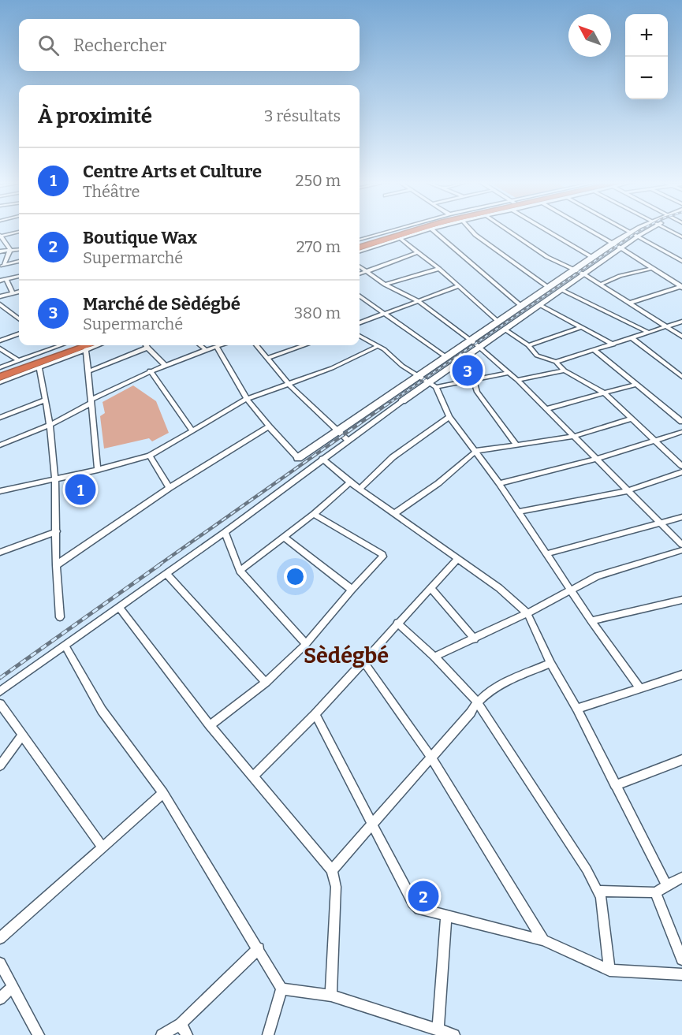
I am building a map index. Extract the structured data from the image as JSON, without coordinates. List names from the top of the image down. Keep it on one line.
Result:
{"districts":["Sèdégbé"],"north":"top left","page":{"map_buttons":["+","−"],"search":"Rechercher","heading":["À proximité","3 résultats"],"list":[{"mark":"1","name":"Centre Arts et Culture","note":"Théâtre","value":"250 m"},{"mark":"2","name":"Boutique Wax","note":"Supermarché","value":"270 m"},{"mark":"3","name":"Marché de Sèdégbé","note":"Supermarché","value":"380 m"}],"pins":["3","1","2"]}}
